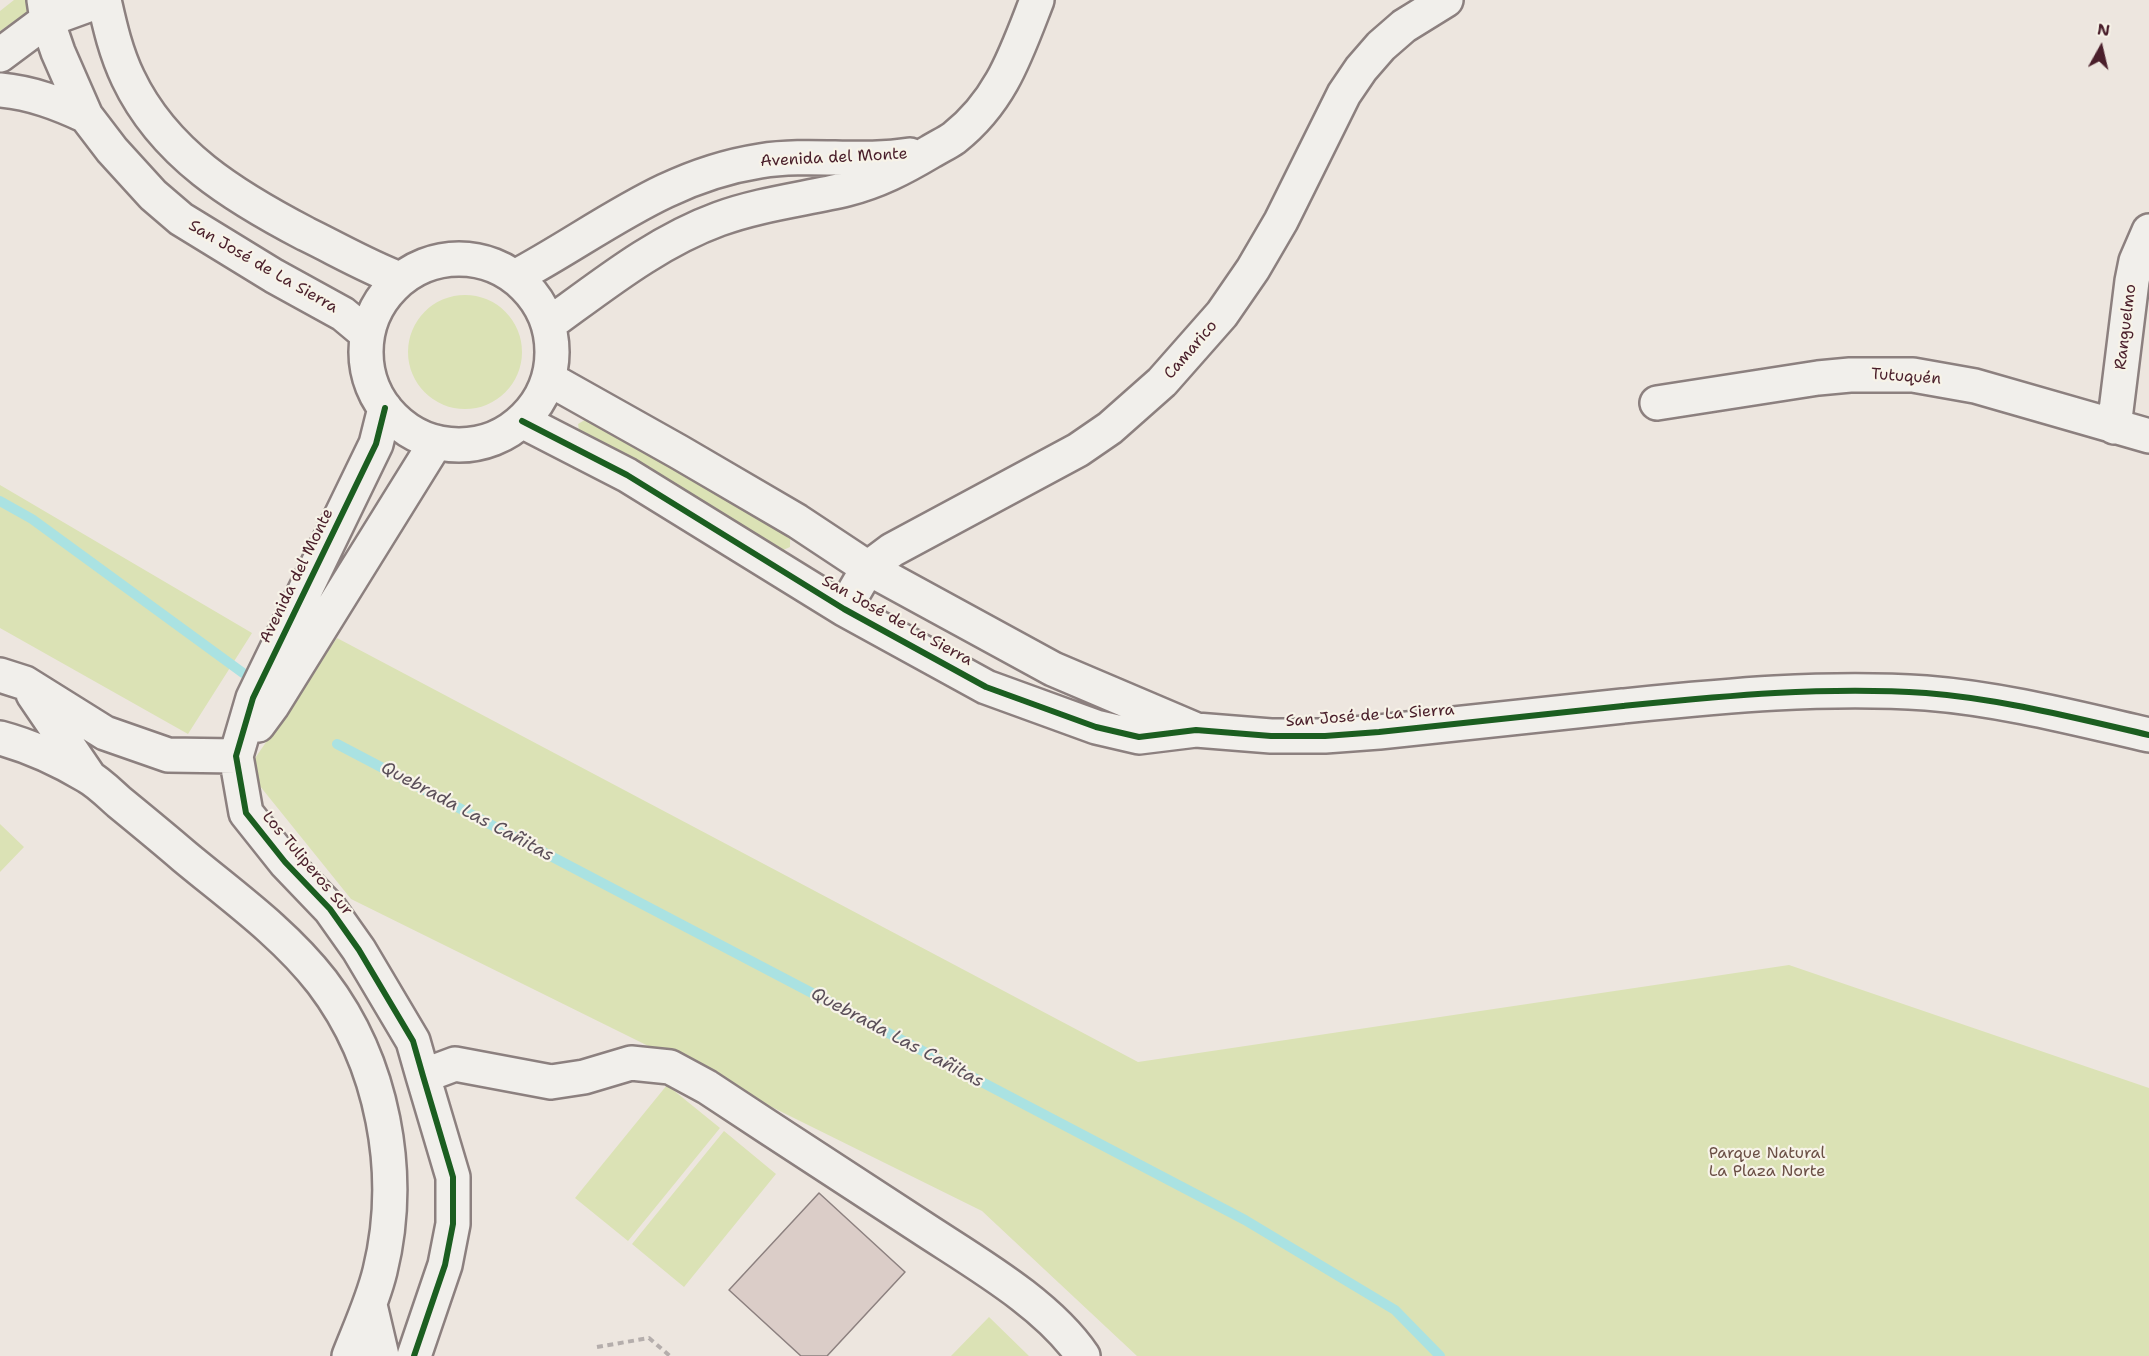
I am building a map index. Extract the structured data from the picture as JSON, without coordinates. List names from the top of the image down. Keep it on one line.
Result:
{"streets":{"street":["Avenida del Monte","San José de La Sierra","Ranguelmo","Camarico","Tutuquén","Los Tuliperos Sur"]},"crossings":[["Avenida del Monte","San José de La Sierra"],["Avenida del Monte","Los Tuliperos Sur"],["San José de La Sierra","Camarico"],["Ranguelmo","Tutuquén"]],"water":["Quebrada Las Cañitas"],"parks":["Parque Natural La Plaza Norte"],"north":"top"}
